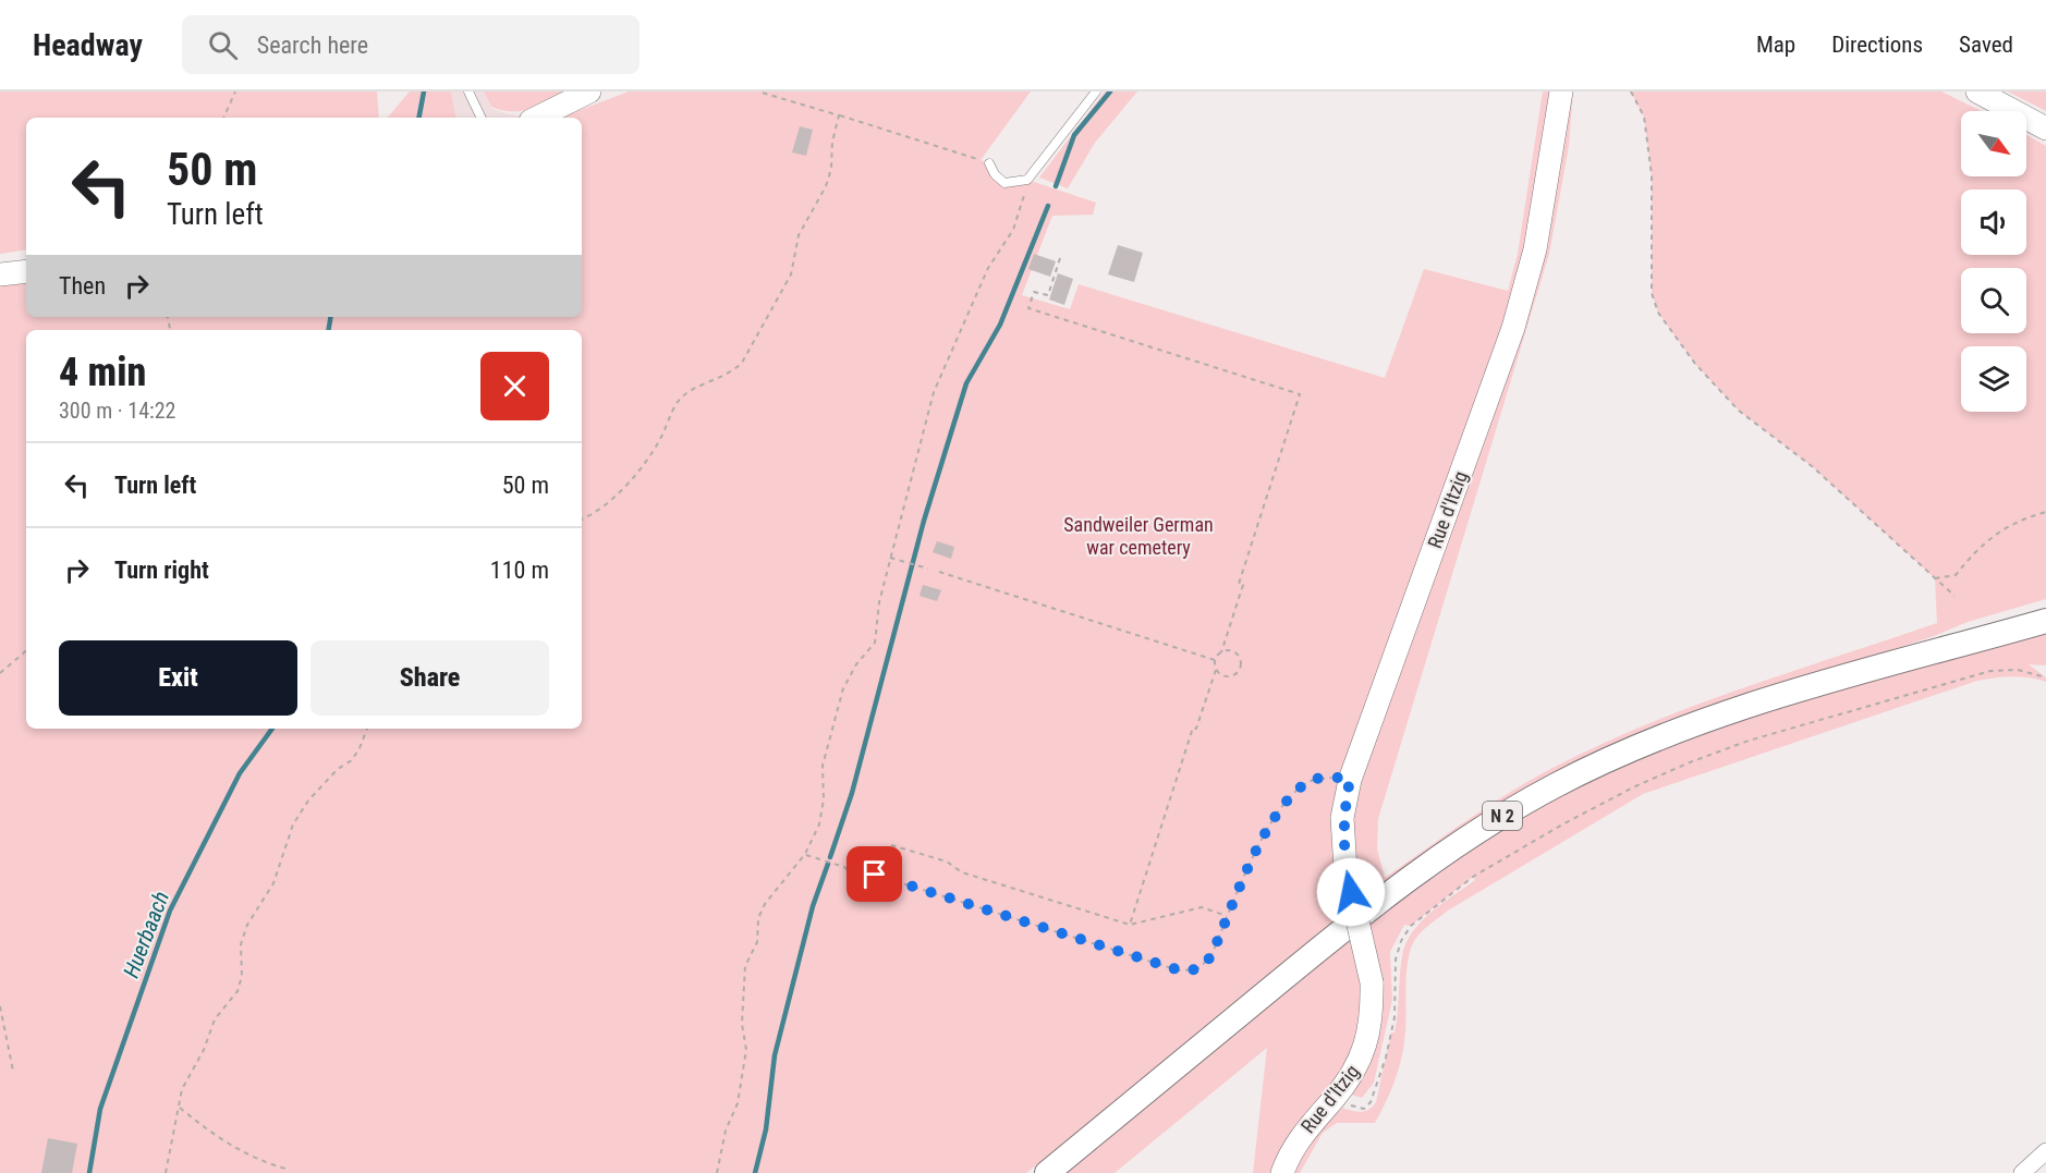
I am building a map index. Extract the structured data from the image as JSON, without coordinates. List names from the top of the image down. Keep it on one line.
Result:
{"streets":{"main road":["N 2"],"street":["Rue d'Itzig"]},"water":["Huerbaach"],"parks":["Sandweiler German war cemetery"],"north":"bottom right","page":{"header":"Headway","search":"Search here","nav":["Map","Directions","Saved"],"turn":["50 m","Turn left"],"then":"Then","heading":["4 min","300 m · 14:22"],"list":[{"name":"Turn left","value":"50 m"},{"name":"Turn right","value":"110 m"}],"buttons":["Exit","Share"]}}
